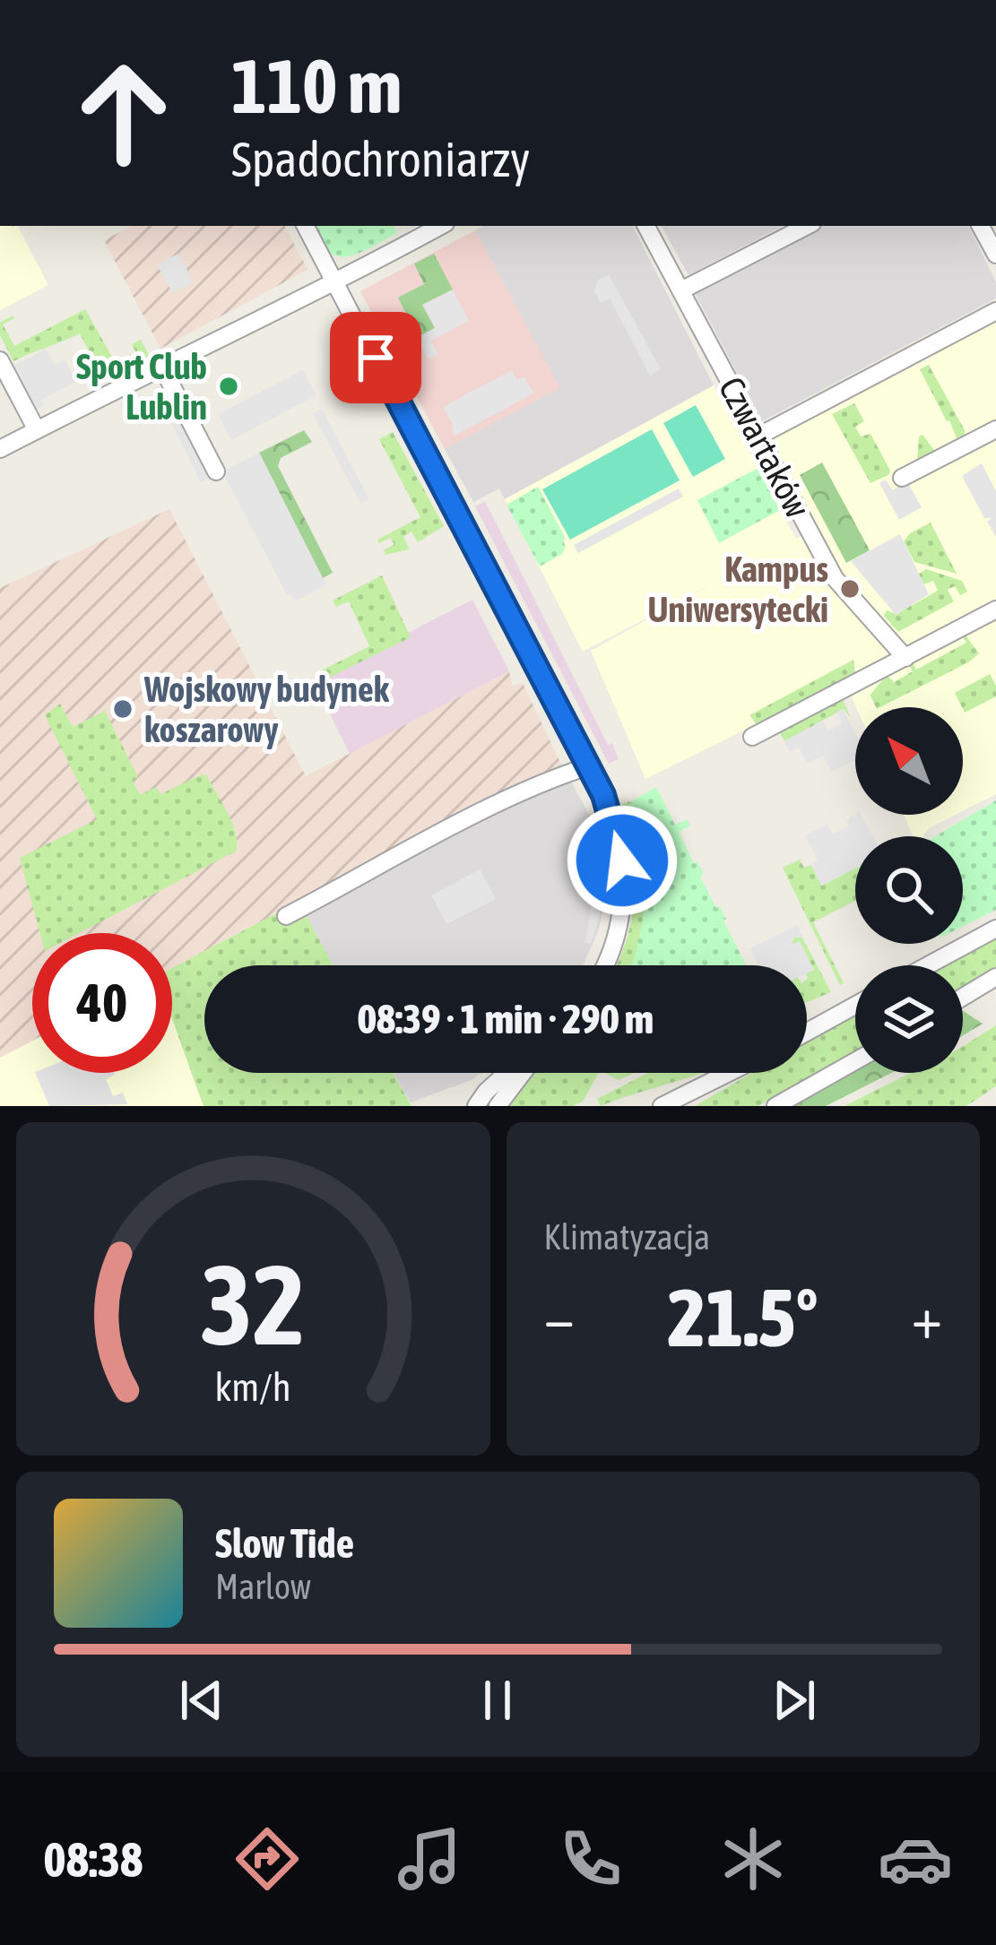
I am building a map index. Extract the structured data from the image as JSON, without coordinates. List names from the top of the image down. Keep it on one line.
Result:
{"streets":{"street":["Czwartaków"]},"places":["Sport Club Lublin","Kampus Uniwersytecki","Wojskowy budynek koszarowy"],"north":"top left","page":{"turn":["110 m","Spadochroniarzy"],"limit":"40","trip":"08:39 · 1 min · 290 m","tile":"Klimatyzacja","heat":["−","21.5°","+"],"song":["Slow Tide","Marlow"],"tabs":"08:38","gauge":["32","km/h"]}}
